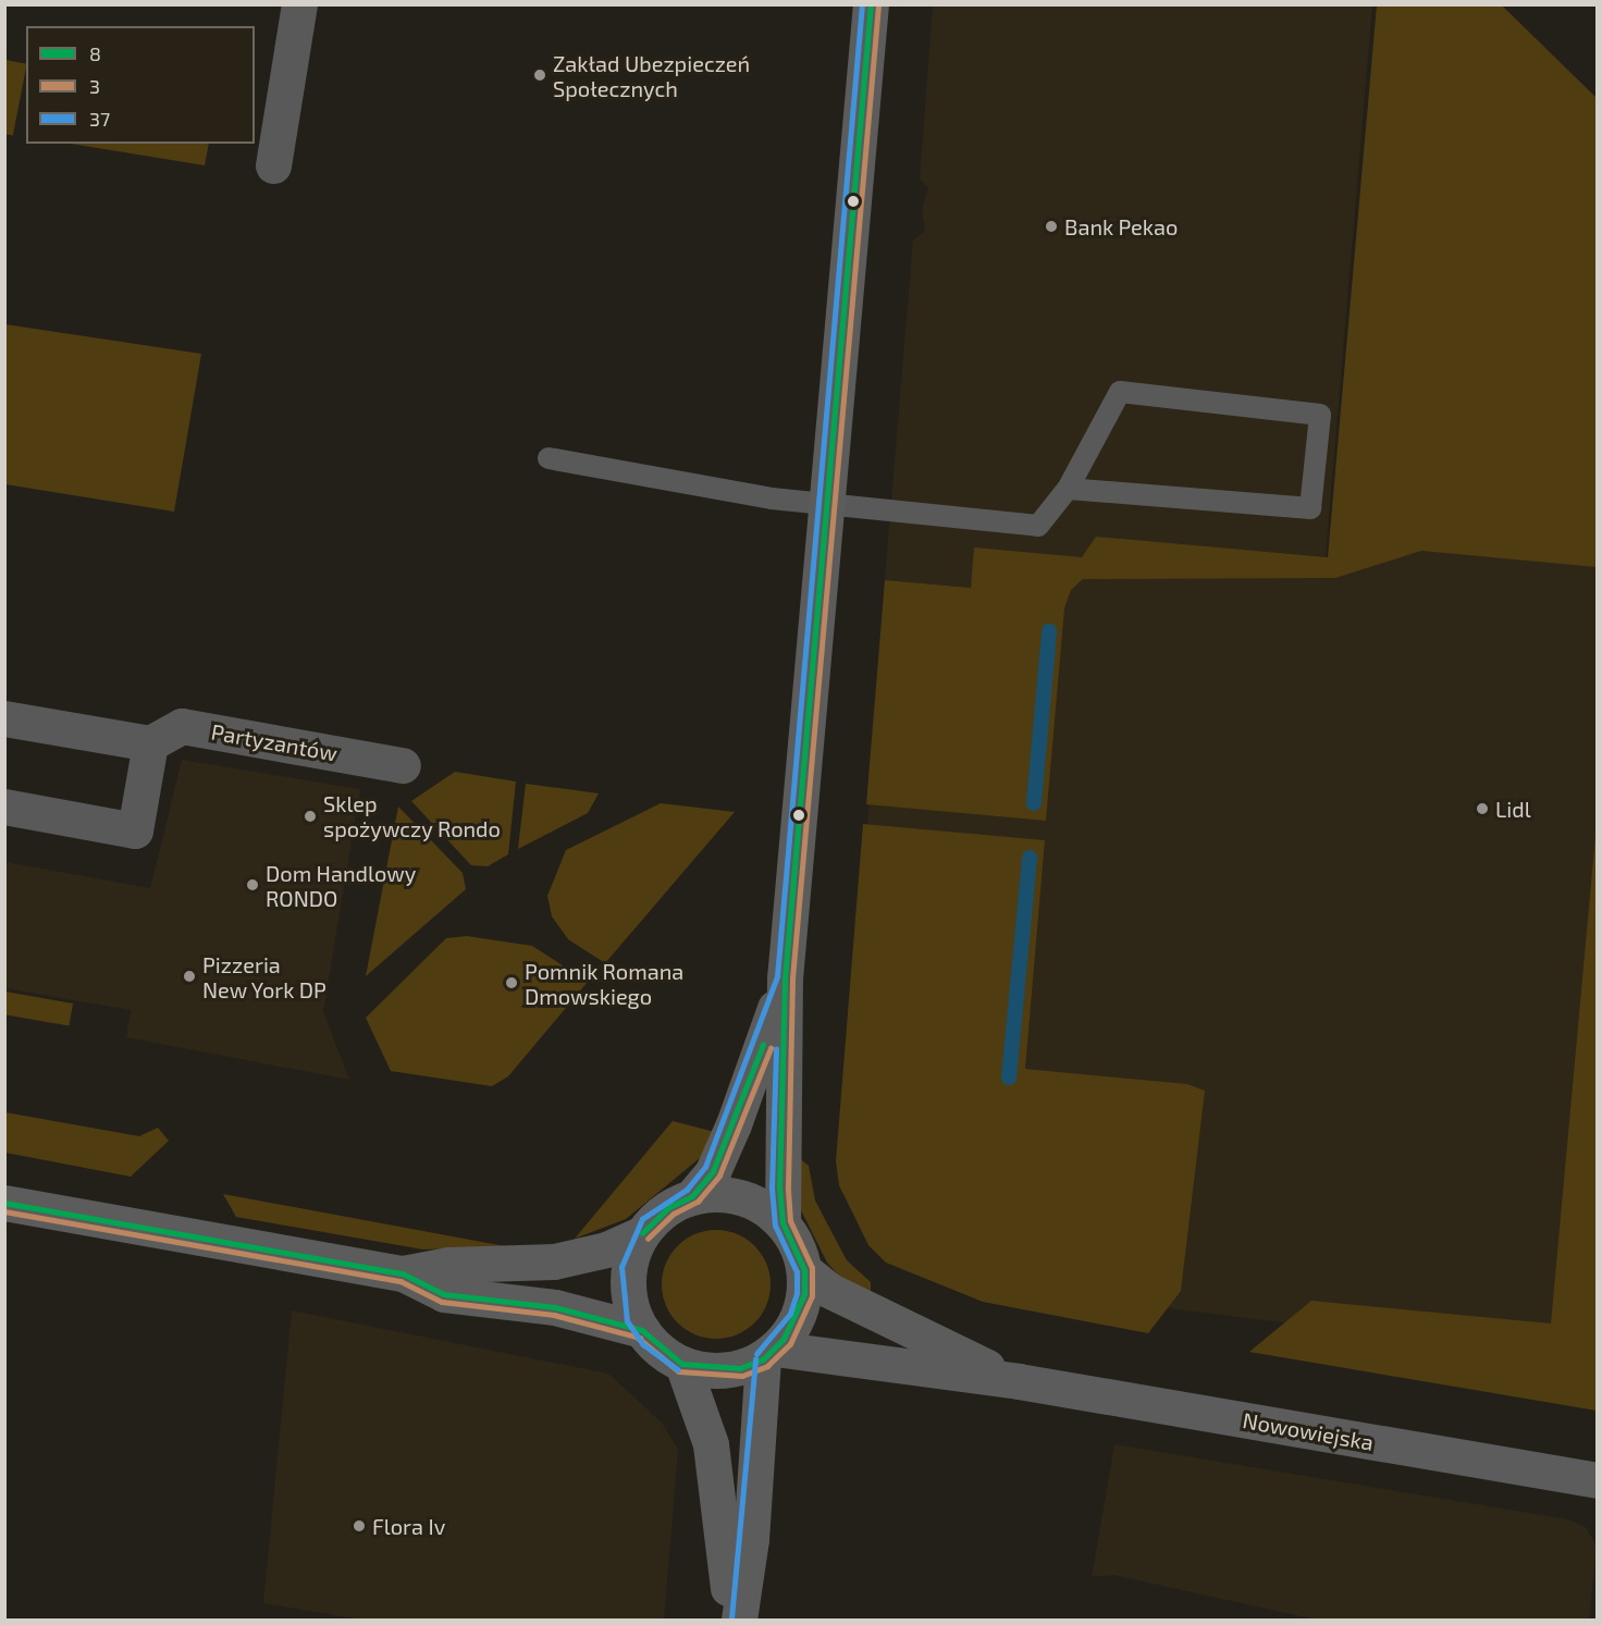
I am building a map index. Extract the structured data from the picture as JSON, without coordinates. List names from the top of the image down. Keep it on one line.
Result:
{"streets":{"main road":["Nowowiejska"],"street":["Partyzantów"]},"places":["Zakład Ubezpieczeń Społecznych","Bank Pekao","Lidl","Sklep spożywczy Rondo","Dom Handlowy RONDO","Pizzeria New York DP","Pomnik Romana Dmowskiego","Flora Iv"],"lines":["transit line 8","transit line 37","transit line 3"],"legend":["8","3","37"]}
